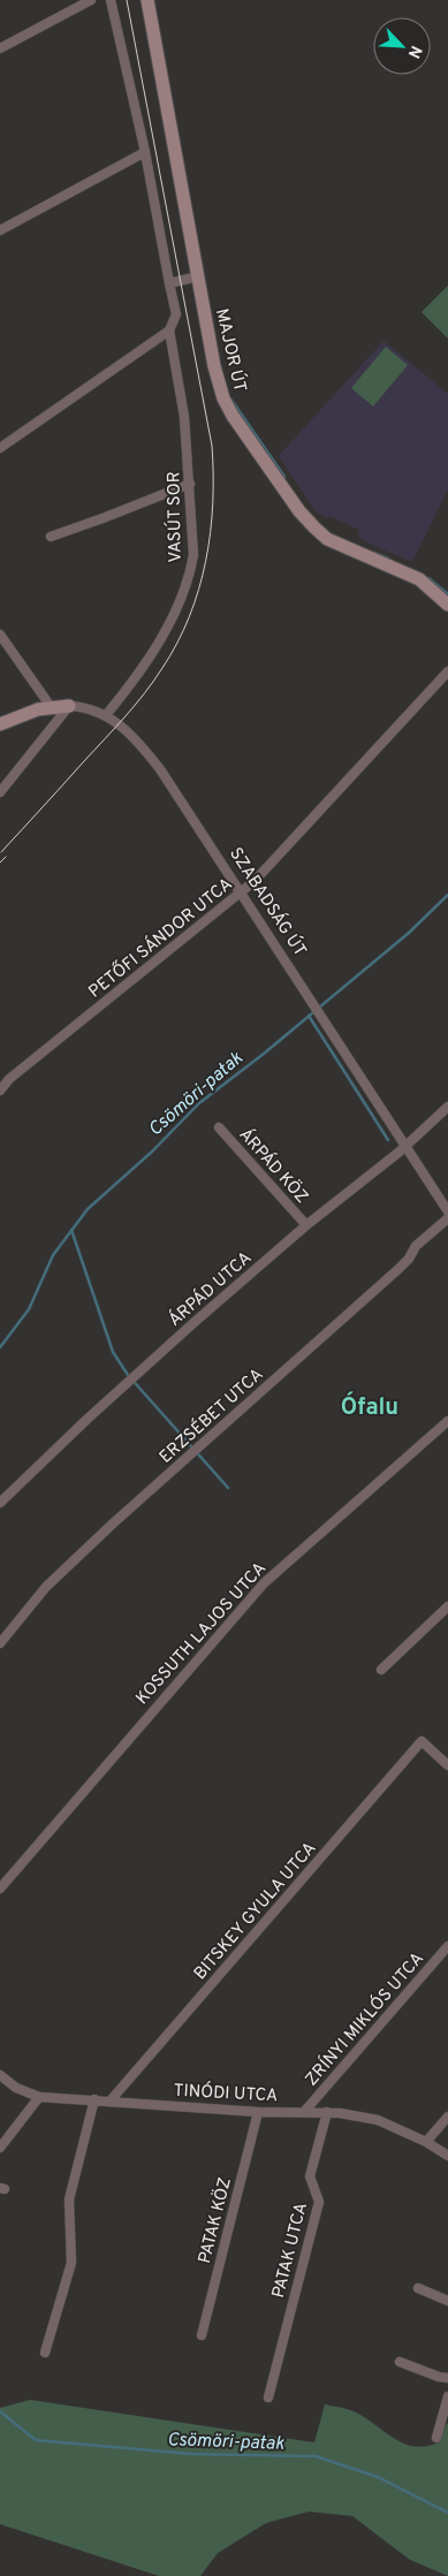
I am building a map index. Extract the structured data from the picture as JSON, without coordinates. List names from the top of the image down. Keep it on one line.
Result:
{"streets":{"street":["MAJOR ÚT","VASÚT SOR","SZABADSÁG ÚT","PETŐFI SÁNDOR UTCA","ÁRPÁD KÖZ","ÁRPÁD UTCA","ERZSÉBET UTCA","KOSSUTH LAJOS UTCA","BITSKEY GYULA UTCA","ZRÍNYI MIKLÓS UTCA","TINÓDI UTCA","PATAK KÖZ","PATAK UTCA"]},"crossings":[["VASÚT SOR","SZABADSÁG ÚT"],["SZABADSÁG ÚT","PETŐFI SÁNDOR UTCA"],["SZABADSÁG ÚT","ÁRPÁD UTCA"],["ÁRPÁD KÖZ","ÁRPÁD UTCA"],["BITSKEY GYULA UTCA","TINÓDI UTCA"],["ZRÍNYI MIKLÓS UTCA","TINÓDI UTCA"],["TINÓDI UTCA","PATAK KÖZ"],["TINÓDI UTCA","PATAK UTCA"]],"districts":["Ófalu"],"water":["Csömöri-patak"],"north":"bottom right"}
